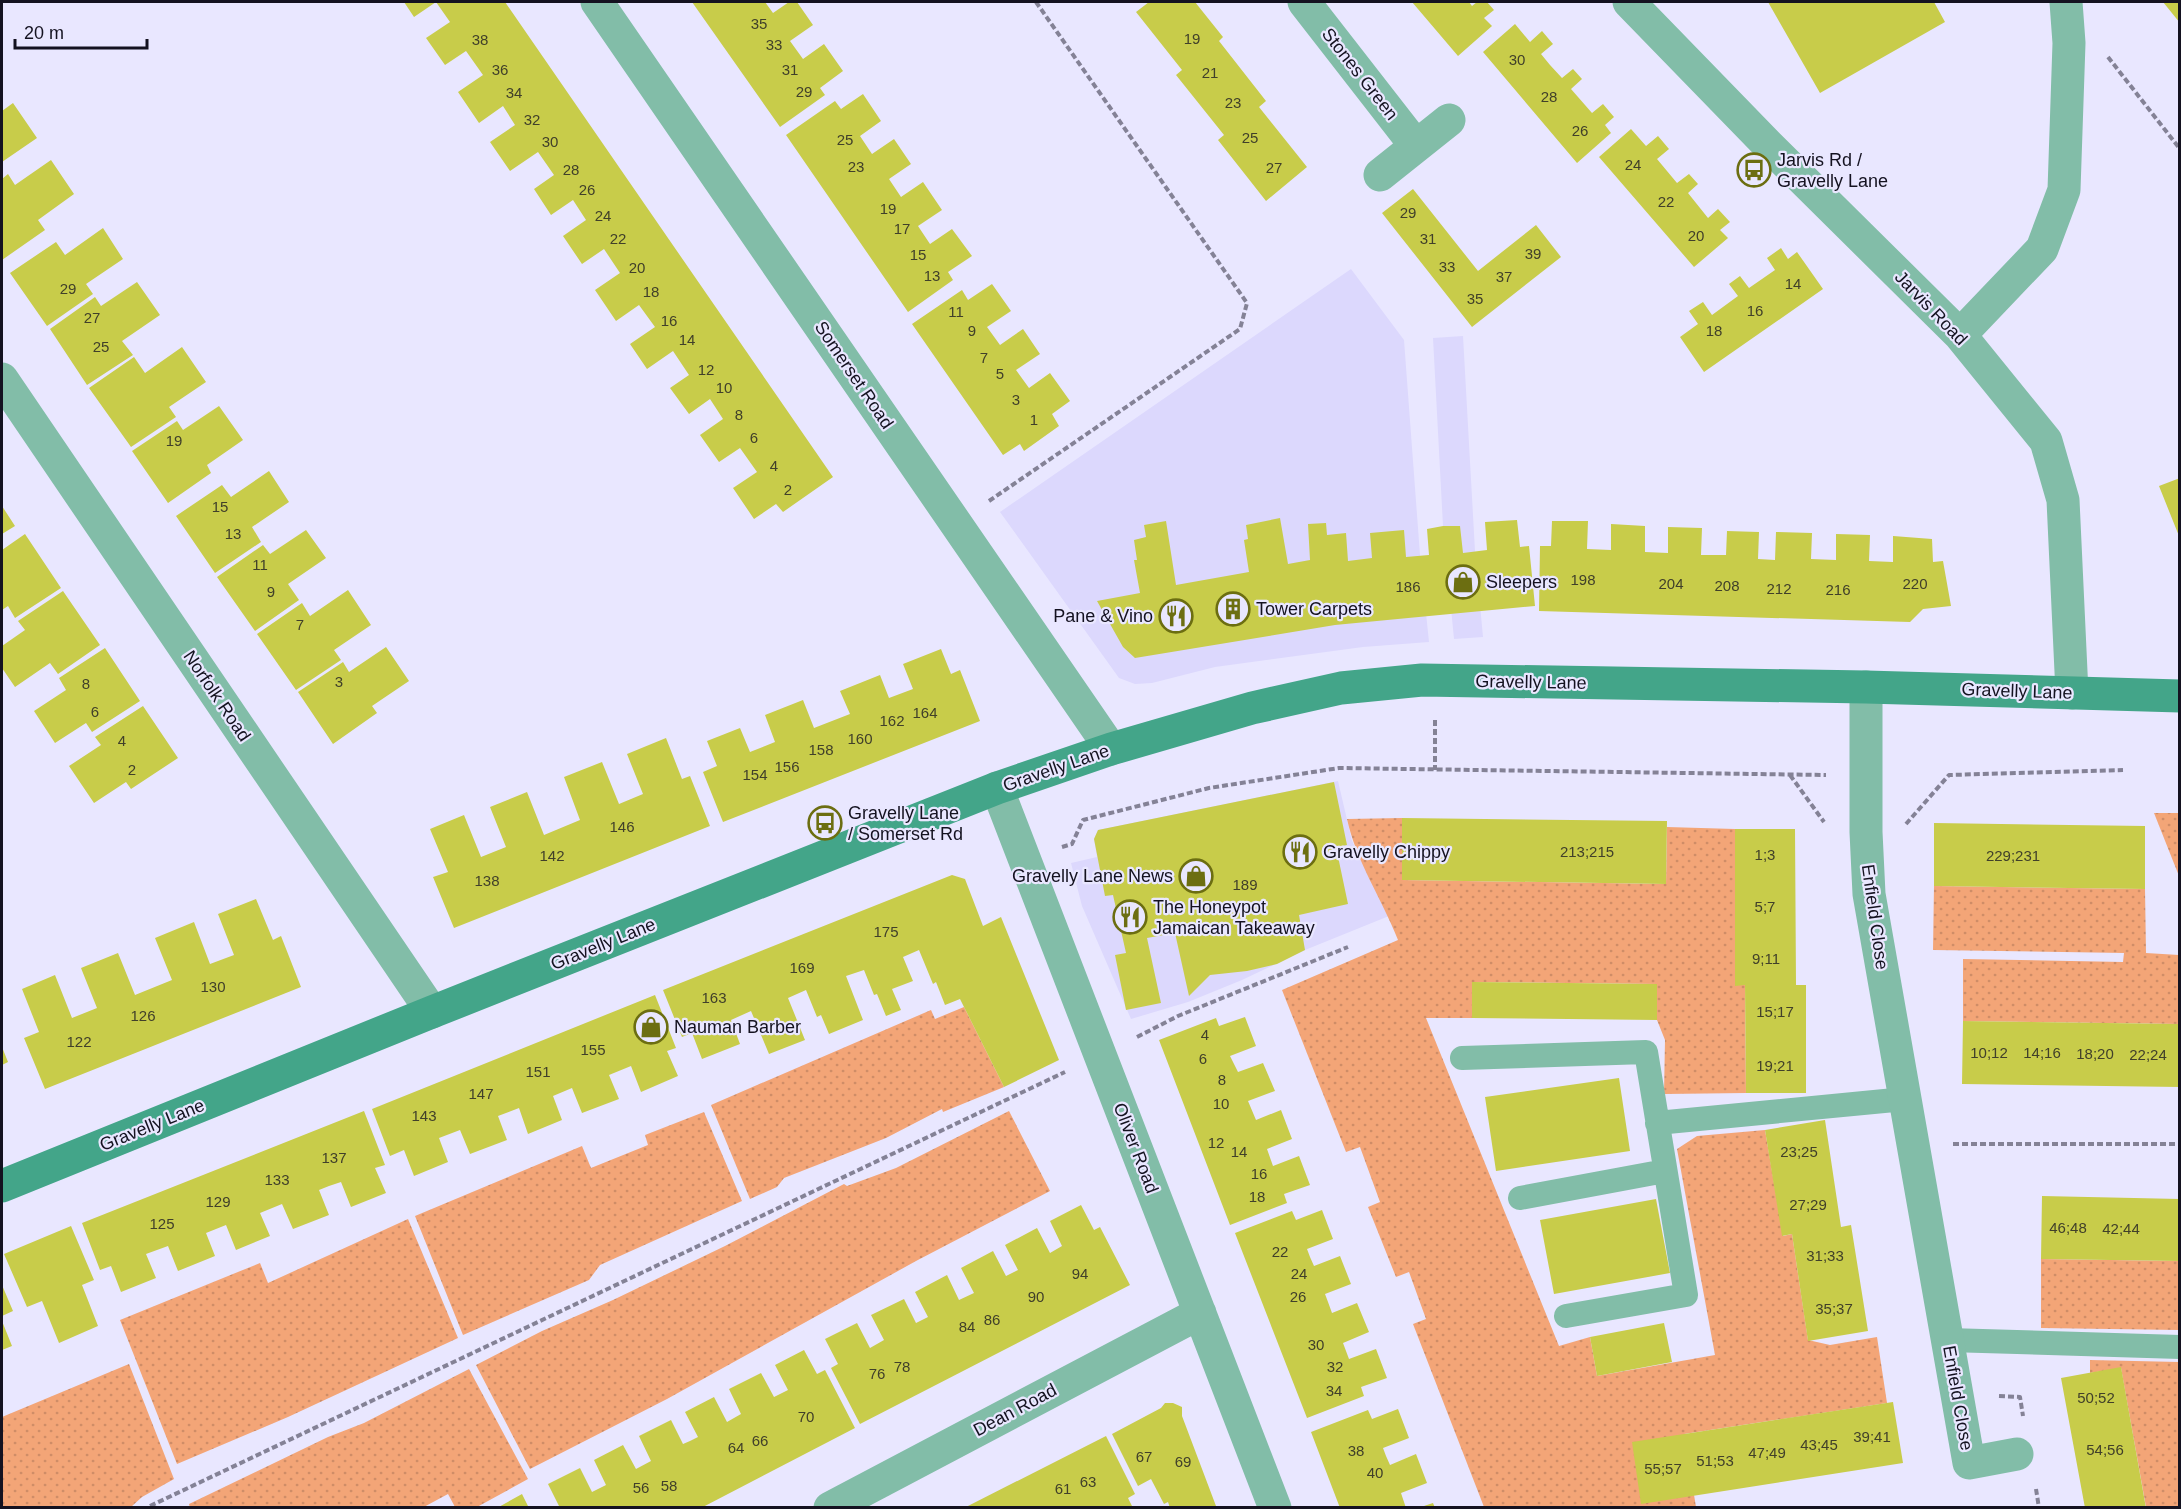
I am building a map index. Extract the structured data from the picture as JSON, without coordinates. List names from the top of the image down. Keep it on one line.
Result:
{"streets":{"main road":["Gravelly Lane"],"street":["Stones Green","Jarvis Road","Somerset Road","Norfolk Road","Enfield Close","Oliver Road","Dean Road"]},"crossings":[["Jarvis Road","Gravelly Lane"],["Somerset Road","Gravelly Lane"],["Gravelly Lane","Norfolk Road"],["Gravelly Lane","Enfield Close"],["Gravelly Lane","Oliver Road"],["Oliver Road","Dean Road"]],"places":{"bus stop":["Jarvis Rd / Gravelly Lane","Gravelly Lane / Somerset Rd"],"shop":["Sleepers","Gravelly Lane News","Nauman Barber"],"building":["Tower Carpets"],"restaurant":["Pane & Vino","Gravelly Chippy","The Honeypot Jamaican Takeaway"]},"house_numbers":["35","19","38","33","30","36","31","21","29","34","28","23","32","26","25","25","30","24","23","27","28","26","22","19","29","24","17","20","22","31","39","15","33","20","13","37","14","29","18","35","16","11","27","16","9","18","14","25","7","12","5","10","3","8","1","6","19","4","2","15","13","11","198","204","220","208","186","212","216","9","7","3","8","6","164","162","160","4","158","156","2","154","146","213;215","1;3","142","229;231","138","189","5;7","175","9;11","169","130","163","15;17","126","4","122","155","10;12","14;16","18;20","22;24","6","19;21","151","8","147","10","143","12","14","23;25","137","16","133","18","129","27;29","125","46;48","42;44","22","31;33","94","24","90","26","35;37","86","84","30","78","32","76","34","50;52","70","39;41","66","43;45","64","54;56","38","47;49","67","51;53","69","55;57","40","63","58","56","61"],"scale_bar":"20 m"}
